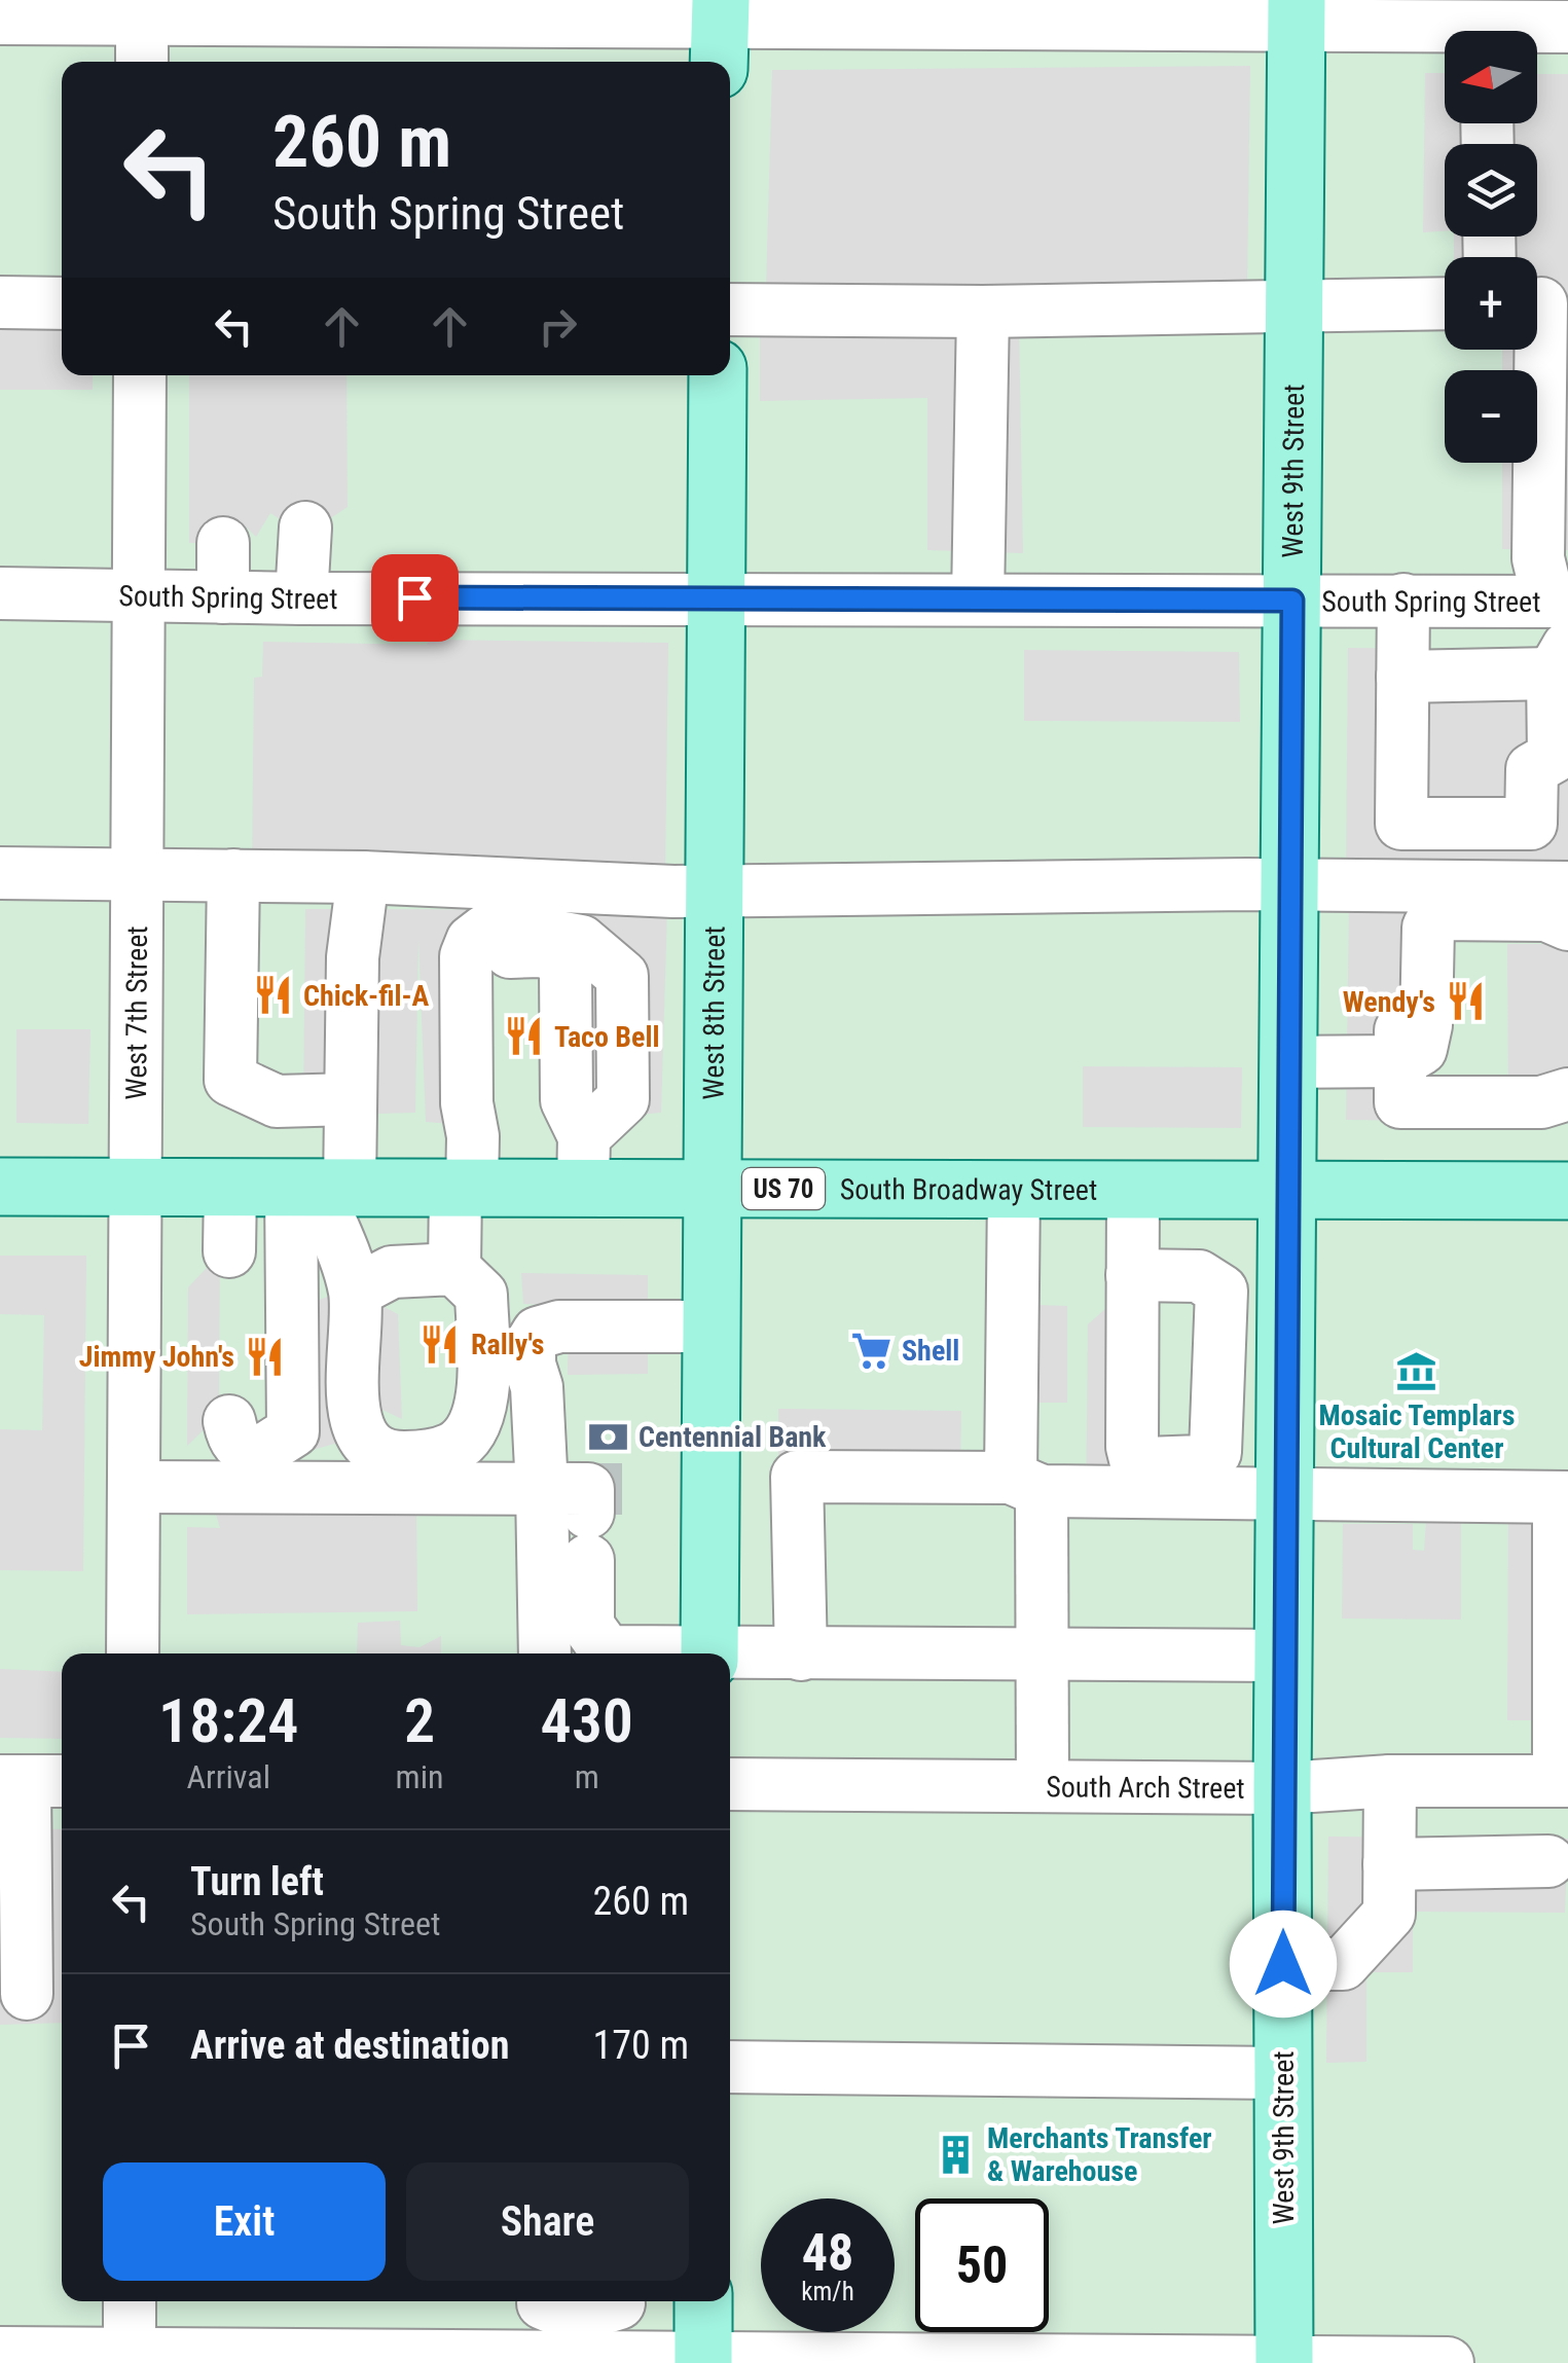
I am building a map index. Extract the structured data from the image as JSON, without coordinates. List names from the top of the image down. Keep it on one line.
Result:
{"streets":{"main road":["West 9th Street","West 8th Street","US 70","South Broadway Street"],"street":["South Spring Street","West 7th Street","South Arch Street"]},"crossings":[["West 9th Street","South Spring Street"],["West 9th Street","South Broadway Street"],["West 9th Street","South Arch Street"],["South Spring Street","West 7th Street"],["South Spring Street","West 8th Street"],["West 7th Street","South Broadway Street"],["West 8th Street","South Broadway Street"]],"places":{"restaurant":["Chick-fil-A","Wendy's","Taco Bell","Rally's","Jimmy John's"],"supermarket":["Shell"],"museum":["Mosaic Templars Cultural Center"],"bank":["Centennial Bank"],"building":["Merchants Transfer & Warehouse"]},"north":"left","page":{"map_buttons":["+","−"],"turn":["260 m","South Spring Street"],"eta":["18:24","Arrival","2","min","430","m"],"list":[{"name":"Turn left","note":"South Spring Street","value":"260 m"},{"name":"Arrive at destination","value":"170 m"}],"buttons":["Exit","Share"],"speed":"48 km/h","limit":"50"}}
